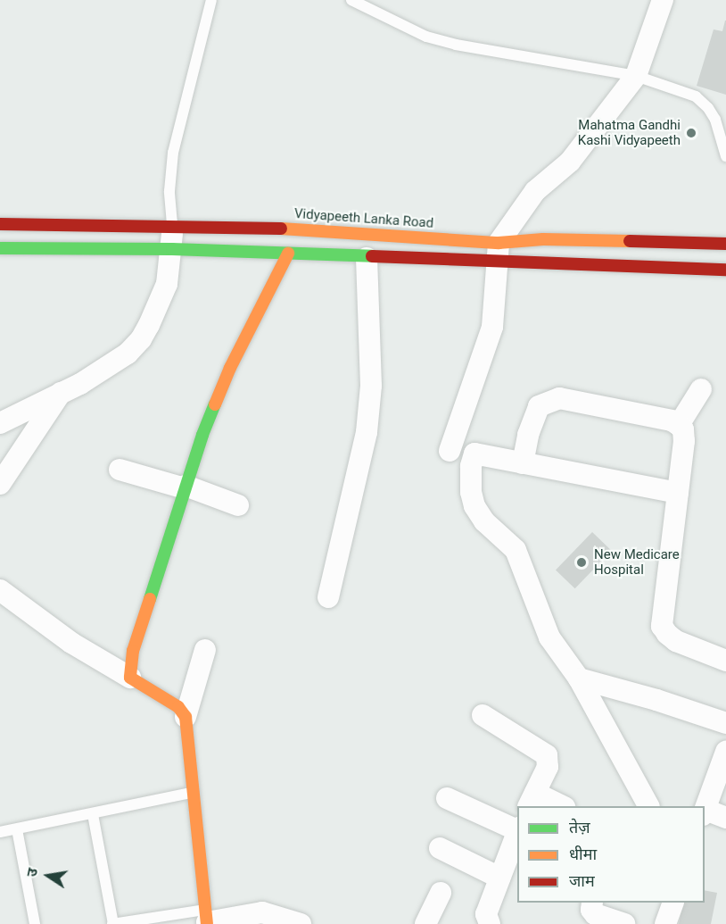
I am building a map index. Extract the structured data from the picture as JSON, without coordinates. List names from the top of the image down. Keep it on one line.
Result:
{"streets":{"main road":["Vidyapeeth Lanka Road"]},"places":["Mahatma Gandhi Kashi Vidyapeeth","New Medicare Hospital"],"legend":["तेज़","धीमा","जाम"],"north":"left"}
